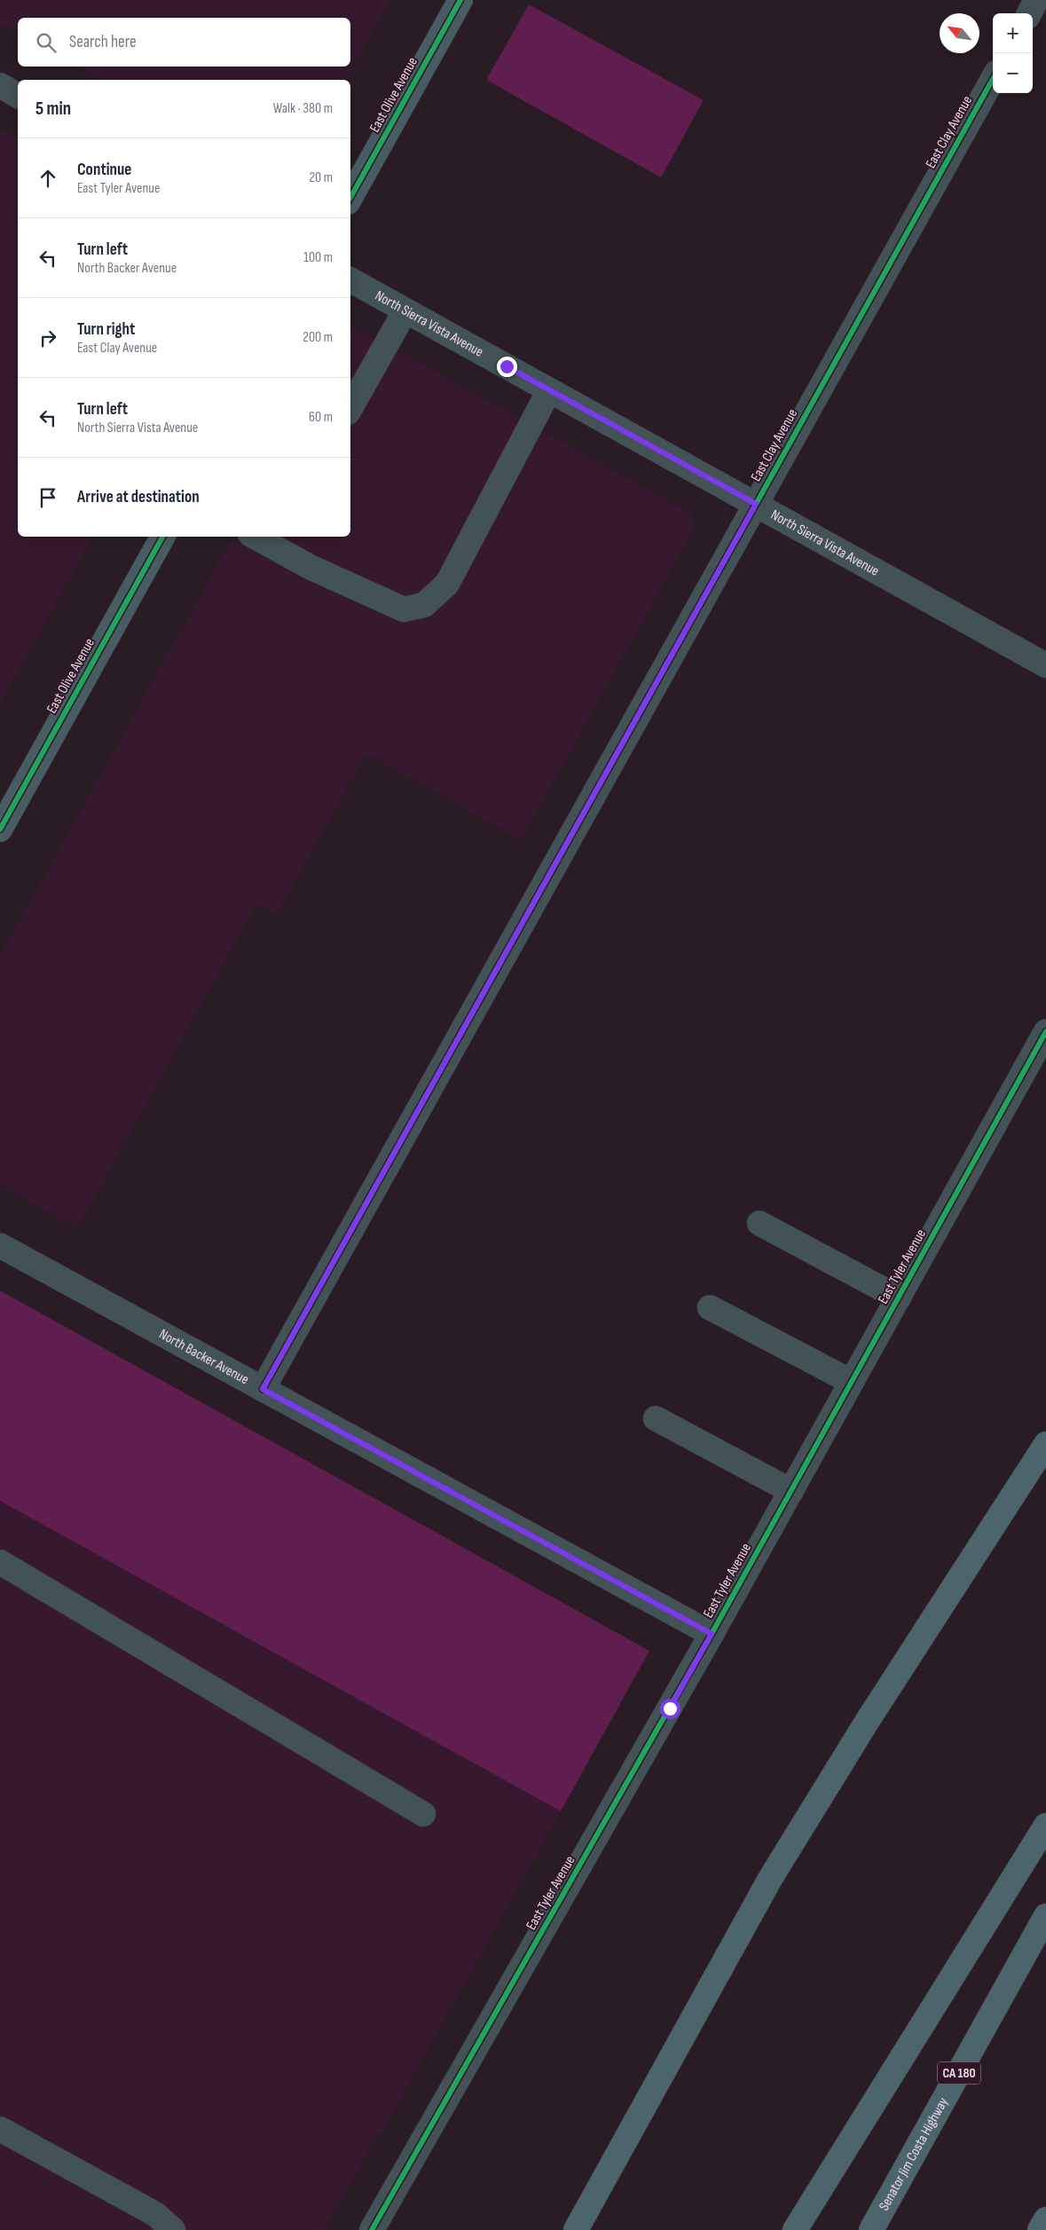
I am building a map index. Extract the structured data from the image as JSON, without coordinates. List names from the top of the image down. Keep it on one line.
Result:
{"streets":{"highway":["CA 180","Senator Jim Costa Highway"],"main road":["East Olive Avenue"],"street":["East Clay Avenue","North Sierra Vista Avenue","East Tyler Avenue","North Backer Avenue"]},"crossings":[["East Clay Avenue","North Sierra Vista Avenue"],["East Clay Avenue","North Backer Avenue"],["East Tyler Avenue","North Backer Avenue"]],"north":"top left","page":{"map_buttons":["+","−"],"search":"Search here","heading":["5 min","Walk · 380 m"],"list":[["Continue","East Tyler Avenue","20 m"],["Turn left","North Backer Avenue","100 m"],["Turn right","East Clay Avenue","200 m"],["Turn left","North Sierra Vista Avenue","60 m"],"Arrive at destination"]}}
